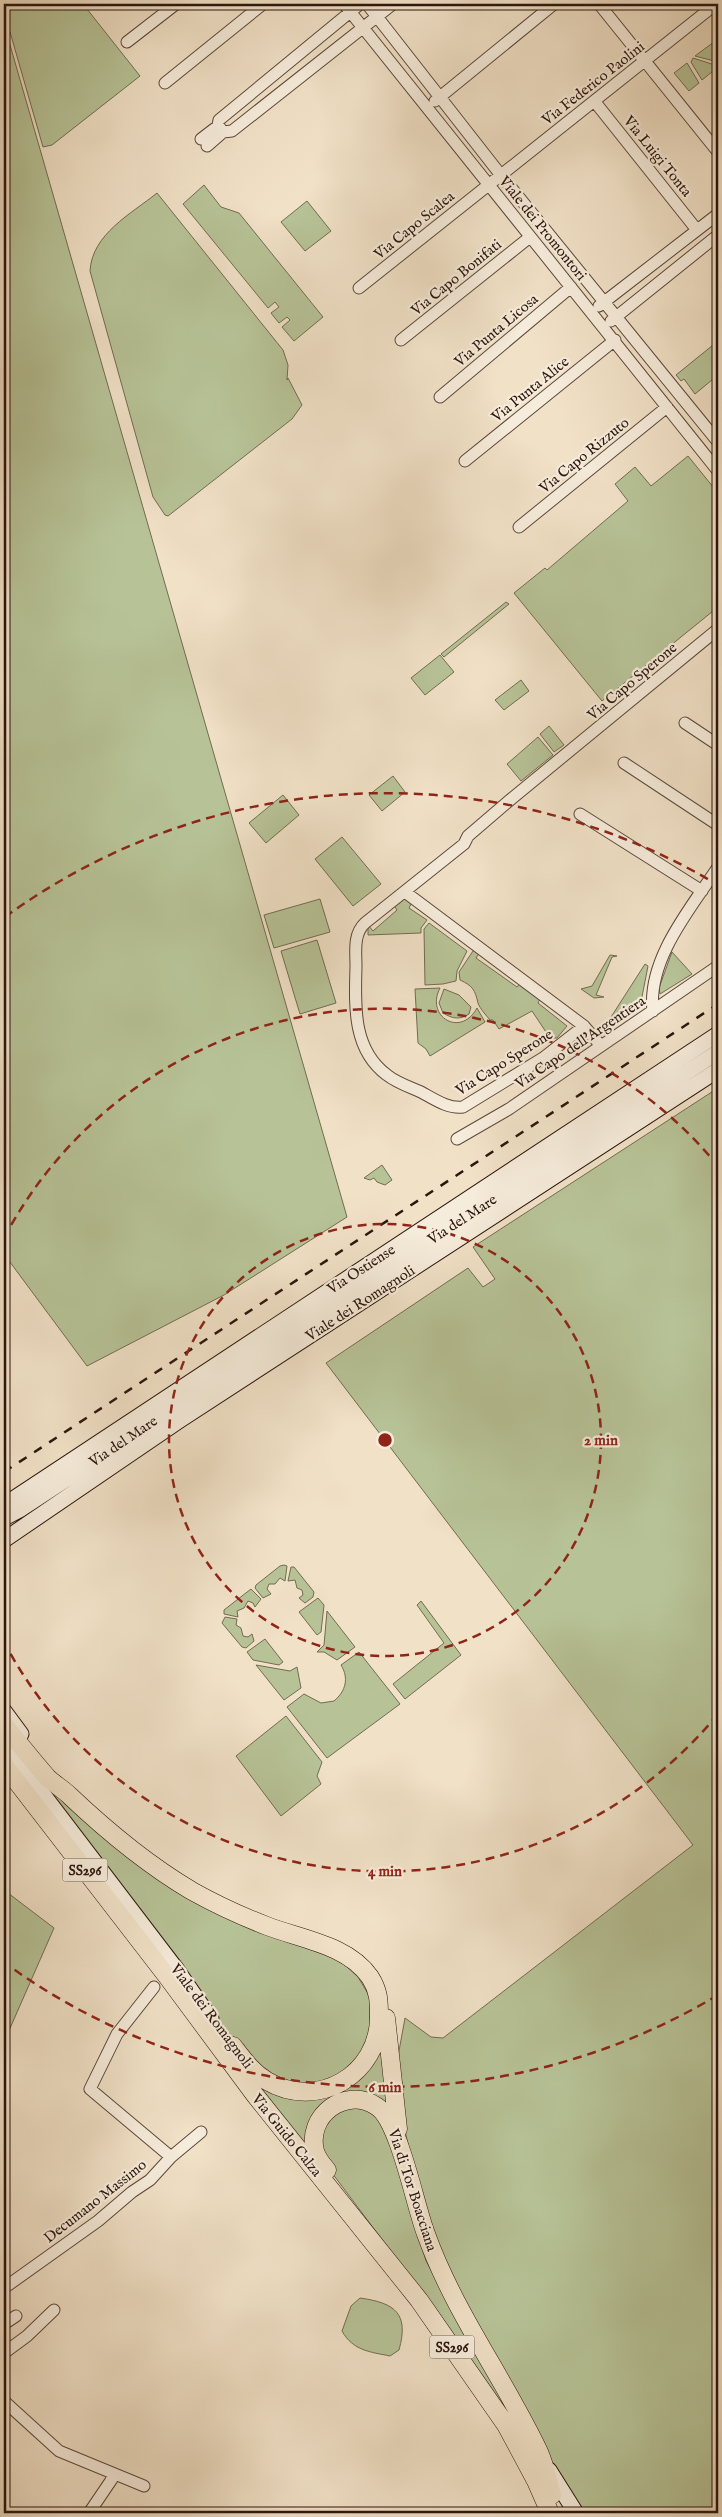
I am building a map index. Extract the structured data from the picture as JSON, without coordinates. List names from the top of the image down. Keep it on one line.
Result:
{"streets":{"main road":["Viale dei Romagnoli","SS296","Via Guido Calza","Via di Tor Boacciana"],"street":["Via Federico Paolini","Via Luigi Tonta","Via Capo Scalea","Viale dei Promontori","Via Capo Bonifati","Via Punta Licosa","Via Punta Alice","Via Capo Rizzuto","Via Capo Sperone","Via Capo dell'Argentiera","Via del Mare","Via Ostiense","Decumano Massimo"]},"crossings":[["Via Federico Paolini","Via Luigi Tonta"],["Via Federico Paolini","Via Capo Scalea"],["Via Federico Paolini","Viale dei Promontori"],["Via Capo Scalea","Viale dei Promontori"],["Viale dei Promontori","Via Capo Bonifati"],["Viale dei Promontori","Via Punta Licosa"],["Viale dei Promontori","Via Punta Alice"],["Viale dei Promontori","Via Capo Rizzuto"],["Viale dei Romagnoli","SS296"],["SS296","Via di Tor Boacciana"],["Via Guido Calza","Via di Tor Boacciana"]],"rings":["2 min","4 min","6 min"]}
